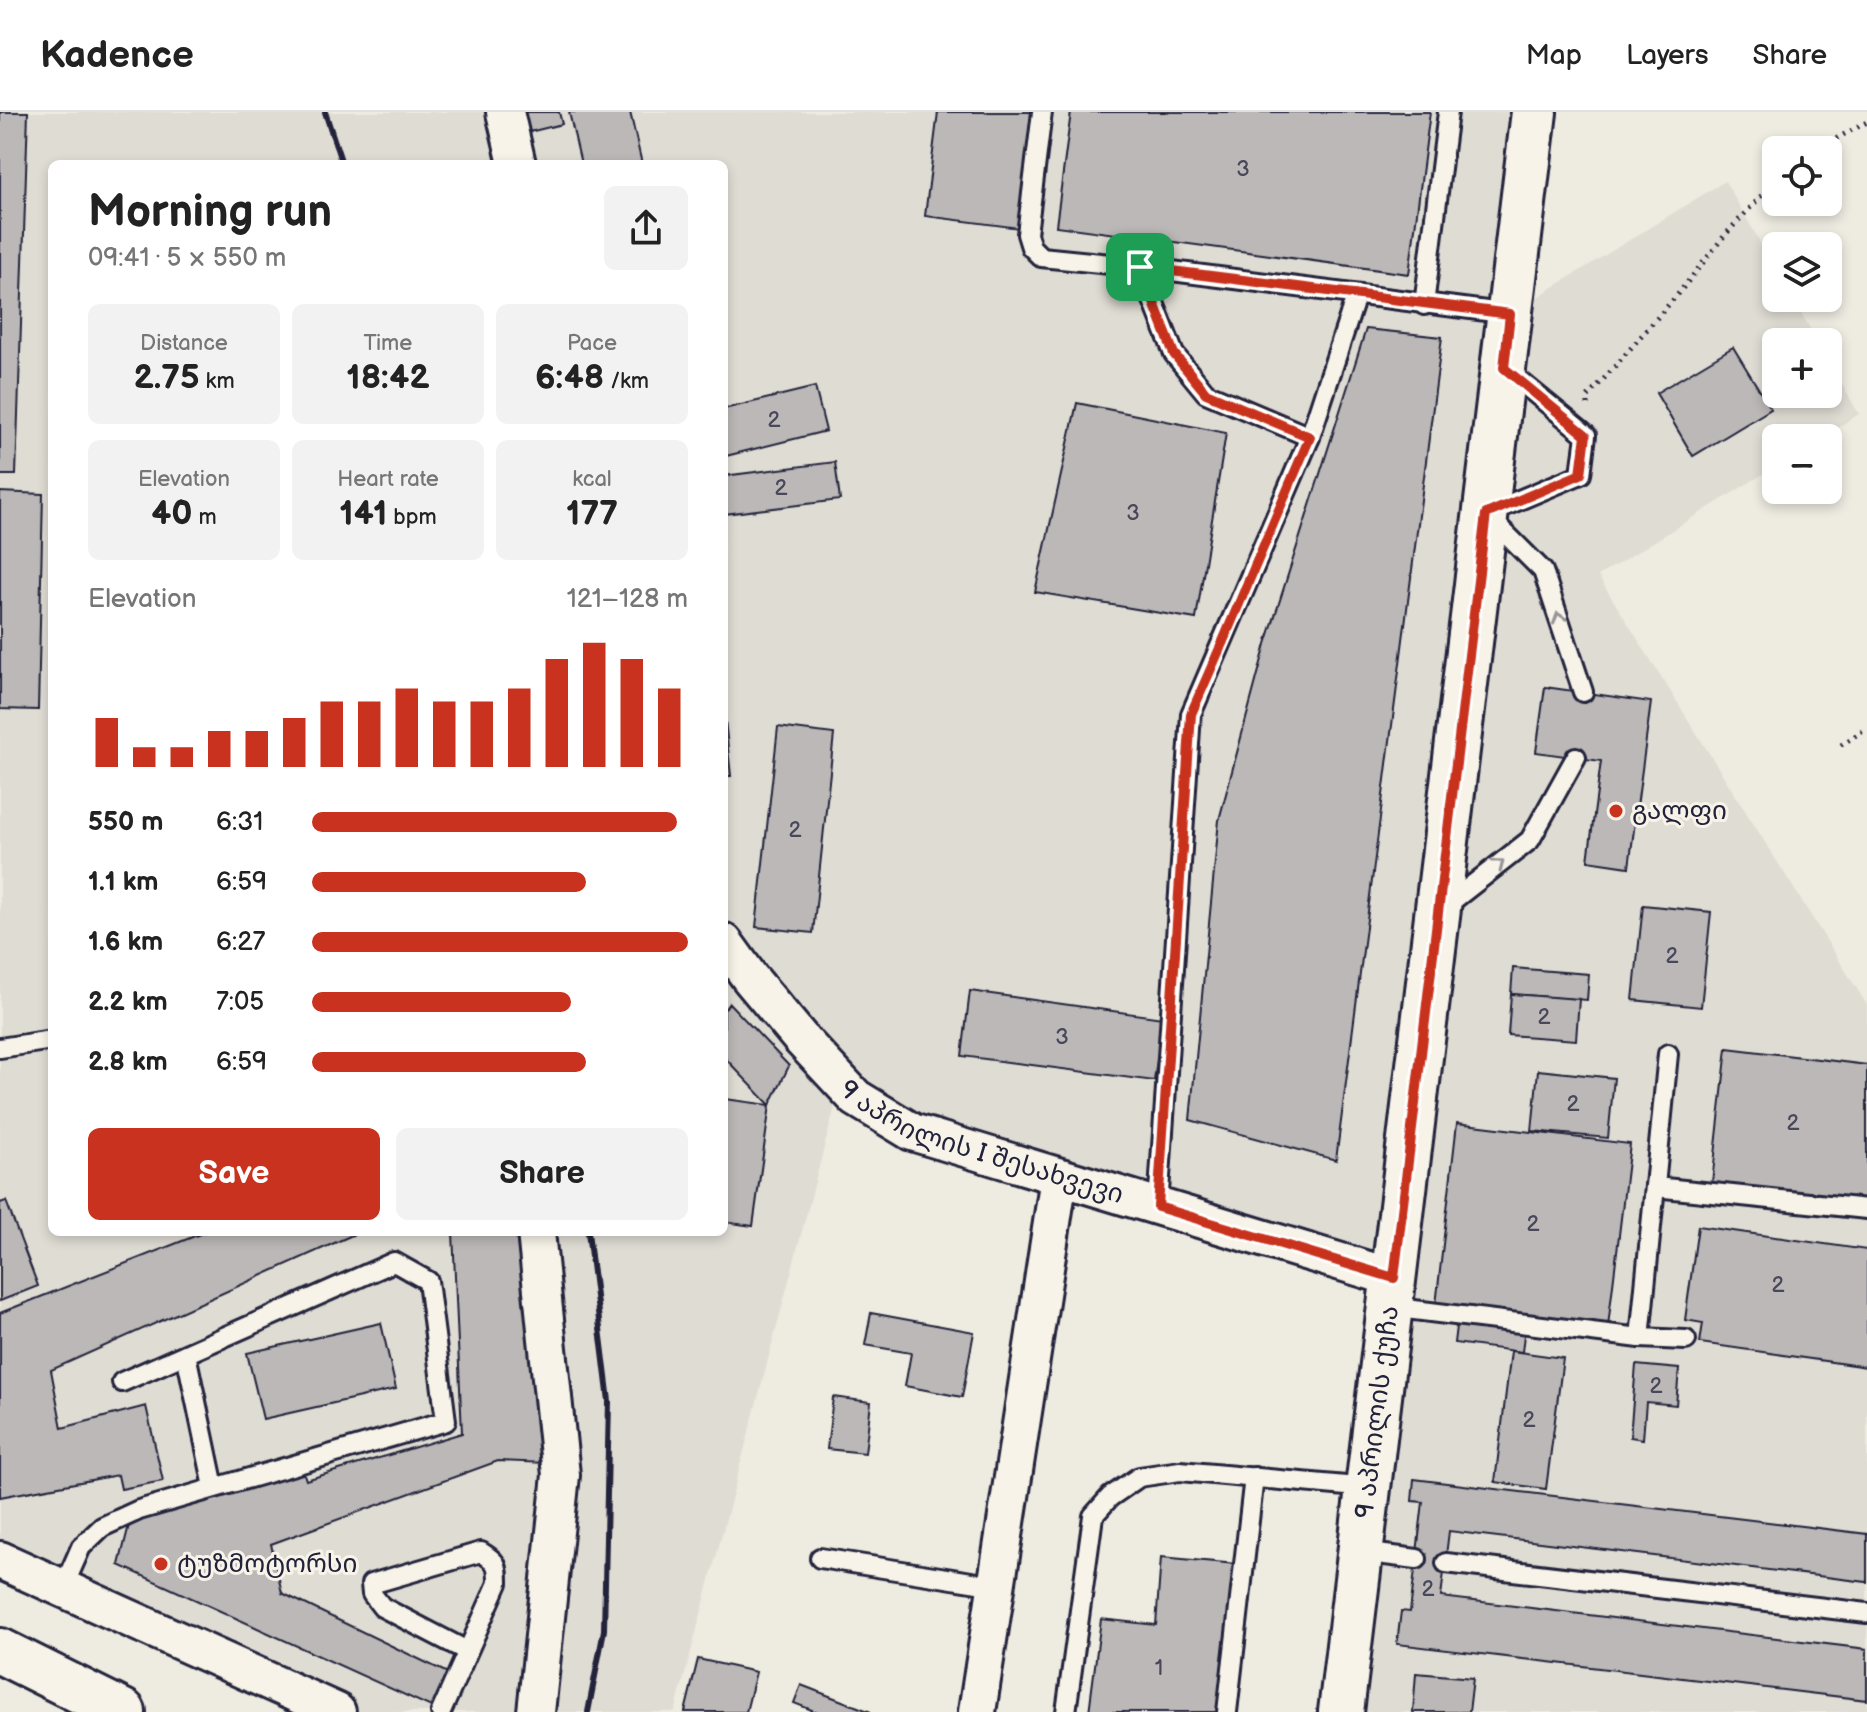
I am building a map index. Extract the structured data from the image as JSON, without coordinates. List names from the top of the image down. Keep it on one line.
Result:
{"streets":{"main road":["9 აპრილის ქუჩა"],"street":["9 აპრილის I შესახვევი"]},"crossings":[["9 აპრილის I შესახვევი","9 აპრილის ქუჩა"]],"places":["გალფი","ტუზმოტორსი"],"house_numbers":["3","2","2","3","2","2","2","3","2","2","2","2","2","2","2","1"],"page":{"header":"Kadence","nav":["Map","Layers","Share"],"map_buttons":["+","−"],"heading":["Morning run","09:41 · 5 × 550 m"],"stats":[["Distance","2.75 km"],["Time","18:42"],["Pace","6:48 /km"],["Elevation","40 m"],["Heart rate","141 bpm"],["kcal","177"]],"chart":["Elevation","121–128 m"],"list":[{"name":"550 m","note":"6:31"},{"name":"1.1 km","note":"6:59"},{"name":"1.6 km","note":"6:27"},{"name":"2.2 km","note":"7:05"},{"name":"2.8 km","note":"6:59"}],"buttons":["Save","Share"]}}
